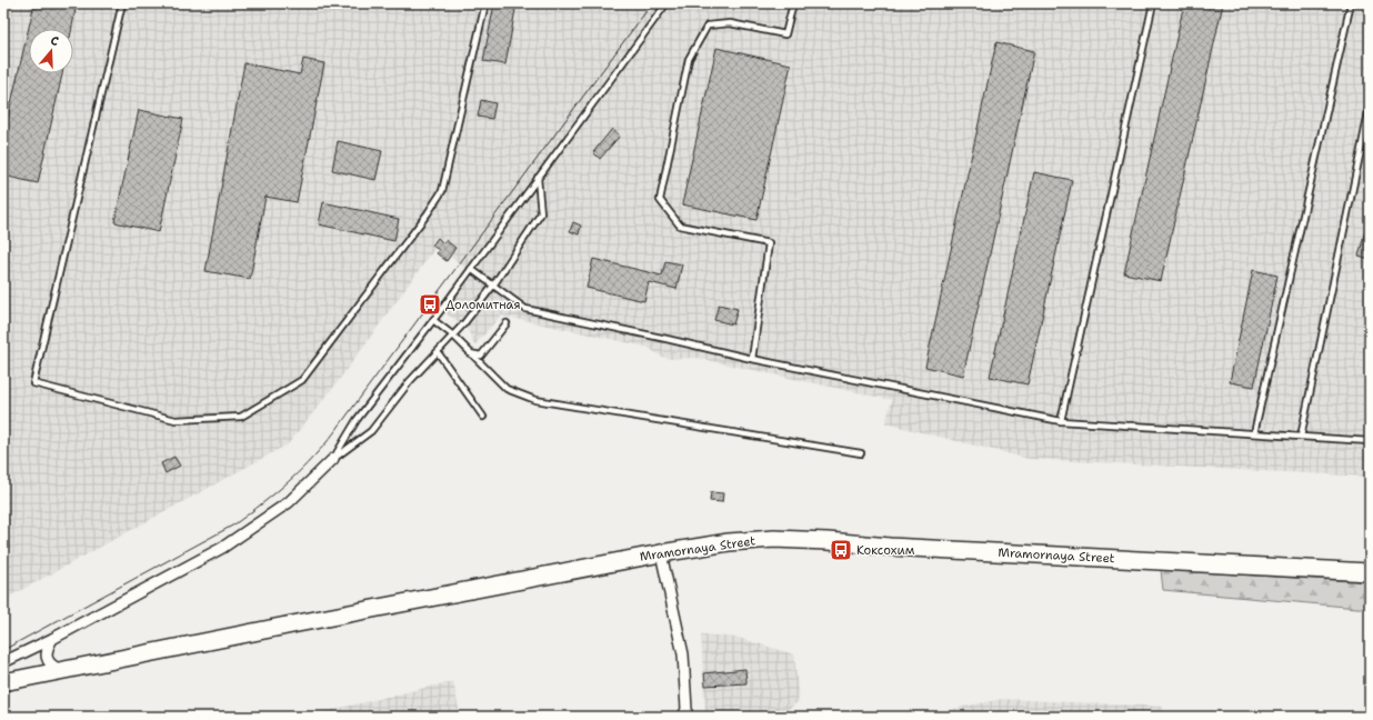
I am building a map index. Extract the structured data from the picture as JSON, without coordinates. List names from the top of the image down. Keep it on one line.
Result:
{"streets":{"main road":["Mramornaya Street"]},"places":{"bus stop":["Доломитная","Коксохим"]},"north":"top"}
